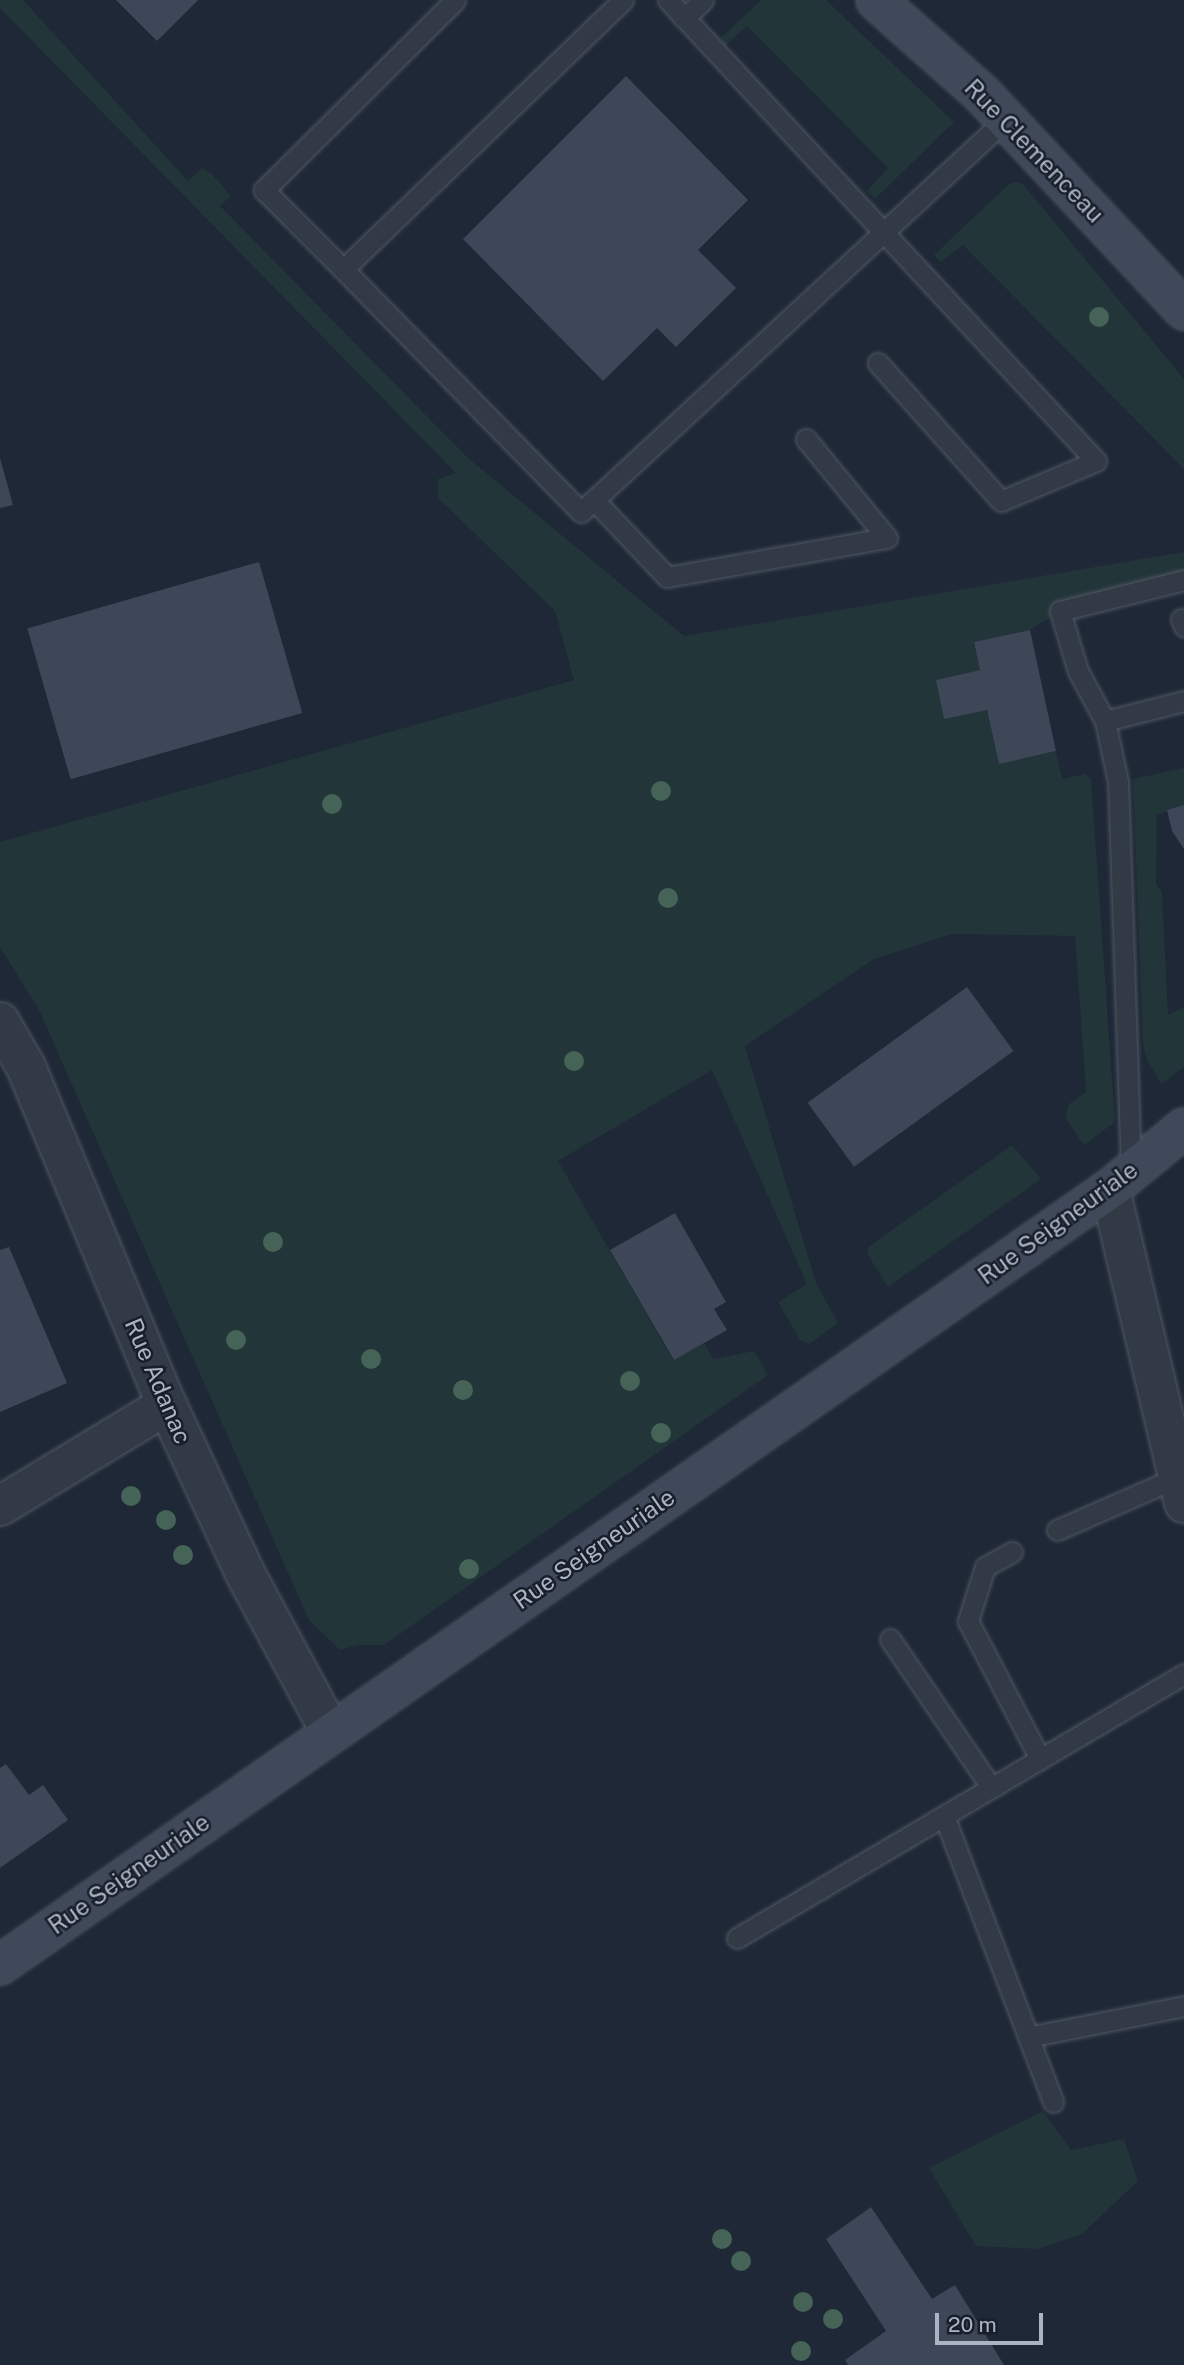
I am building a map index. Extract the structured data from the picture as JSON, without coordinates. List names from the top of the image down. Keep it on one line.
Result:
{"streets":{"street":["Rue Clemenceau","Rue Seigneuriale","Rue Adanac"]},"crossings":[["Rue Seigneuriale","Rue Adanac"]],"scale_bar":"20 m"}
